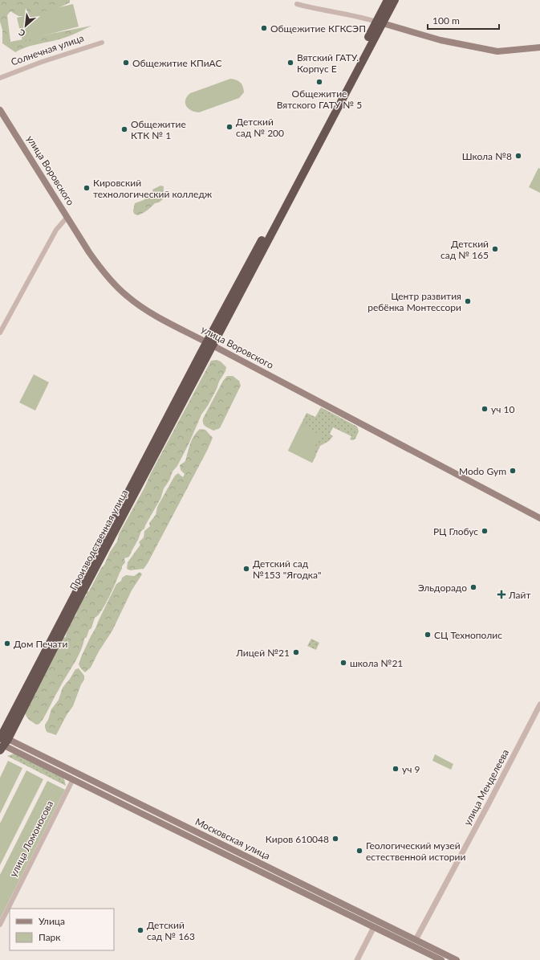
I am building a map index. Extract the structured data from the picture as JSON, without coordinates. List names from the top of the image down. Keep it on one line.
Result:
{"streets":{"highway":["Производственная улица"],"main road":["улица Воровского","Московская улица"],"street":["Солнечная улица","улица Менделеева","улица Ломоносова"]},"crossings":[["улица Воровского","Производственная улица"],["Производственная улица","Московская улица"],["улица Менделеева","Московская улица"],["улица Ломоносова","Московская улица"]],"places":{"other":["Общежитие КГКСЭП","Общежитие КПиАС","Вятский ГАТУ. Корпус Е","Общежитие Вятского ГАТУ № 5","Детский сад № 200","Общежитие КТК № 1","Школа №8","Кировский технологический колледж","Детский сад № 165","Центр развития ребёнка Монтессори","уч 10","Modo Gym","РЦ Глобус","Детский сад №153 \"Ягодка\"","Эльдорадо","СЦ Технополис","Дом Печати","Лицей №21","школа №21","уч 9","Киров 610048","Геологический музей естественной истории","Детский сад № 163"],"health":["Лайт"]},"legend":["Улица","Парк"],"scale_bar":"100 m","north":"bottom left"}
